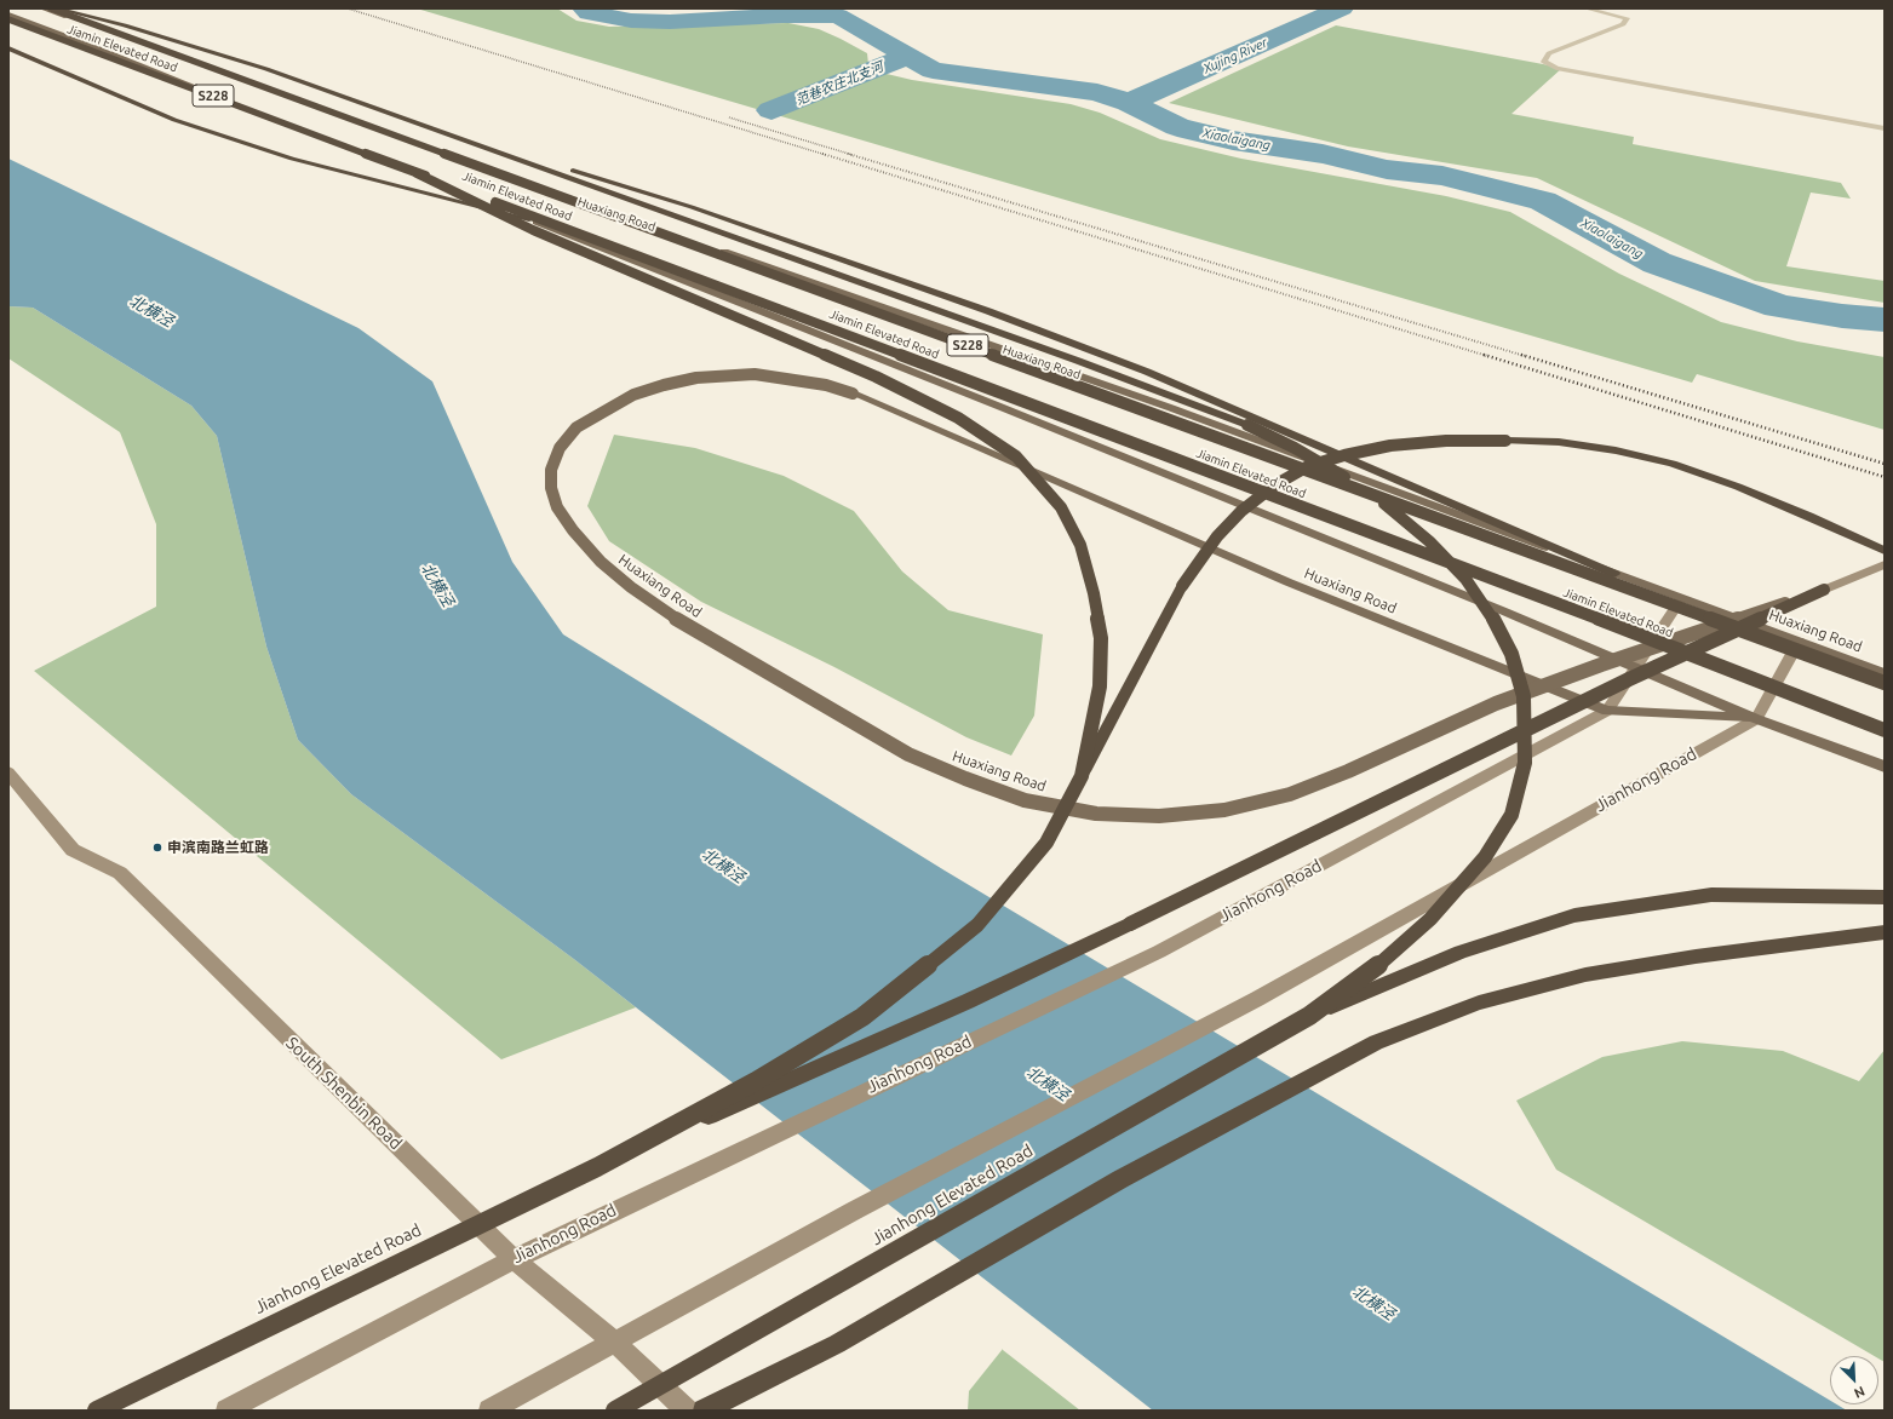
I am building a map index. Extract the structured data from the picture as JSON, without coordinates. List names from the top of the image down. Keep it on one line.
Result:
{"streets":{"highway":["Jiamin Elevated Road","S228","Jianhong Elevated Road"],"main road":["Huaxiang Road","Jianhong Road","South Shenbin Road"]},"crossings":[["Huaxiang Road","Jianhong Road"],["Jianhong Road","South Shenbin Road"]],"water":["Xujing River","范巷农庄北支河","Xiaolaigang","北横泾"],"places":["申滨南路兰虹路"],"north":"bottom right"}
